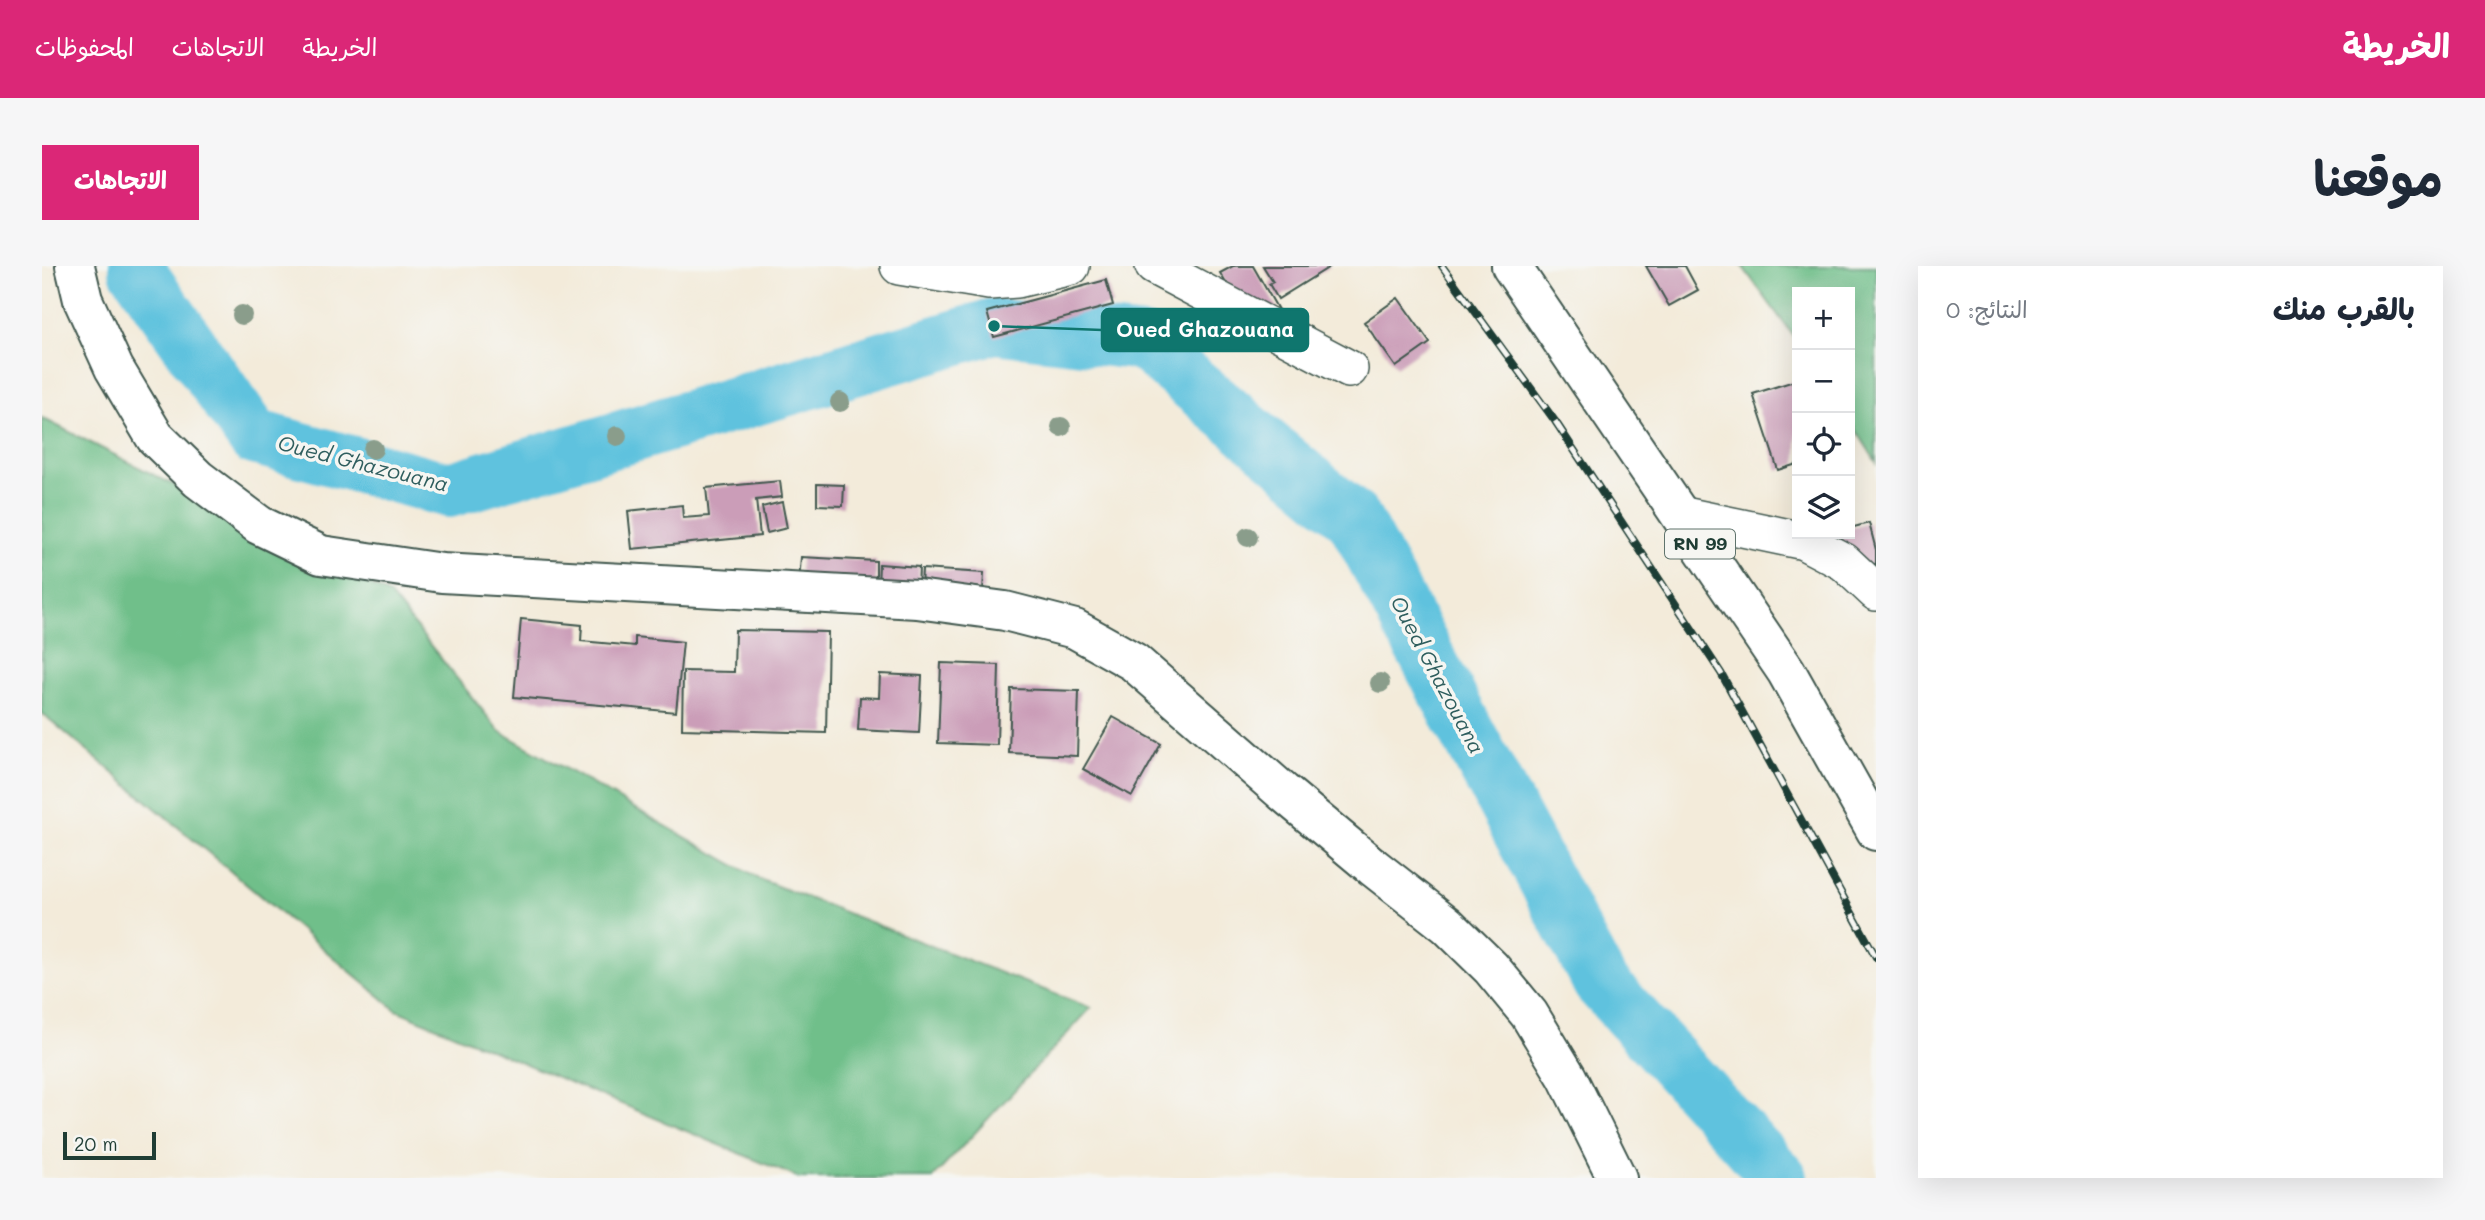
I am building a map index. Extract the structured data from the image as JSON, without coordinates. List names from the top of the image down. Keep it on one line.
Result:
{"streets":{"main road":["RN 99"]},"water":["Oued Ghazouana"],"places":["Oued Ghazouana"],"scale_bar":"20 m","page":{"header":"الخريطة","nav":["الخريطة","الاتجاهات","المحفوظات"],"title":"موقعنا","buttons":"الاتجاهات","heading":["بالقرب منك","النتائج: 0"],"map_buttons":["+","−"],"scale":"20 m"}}
